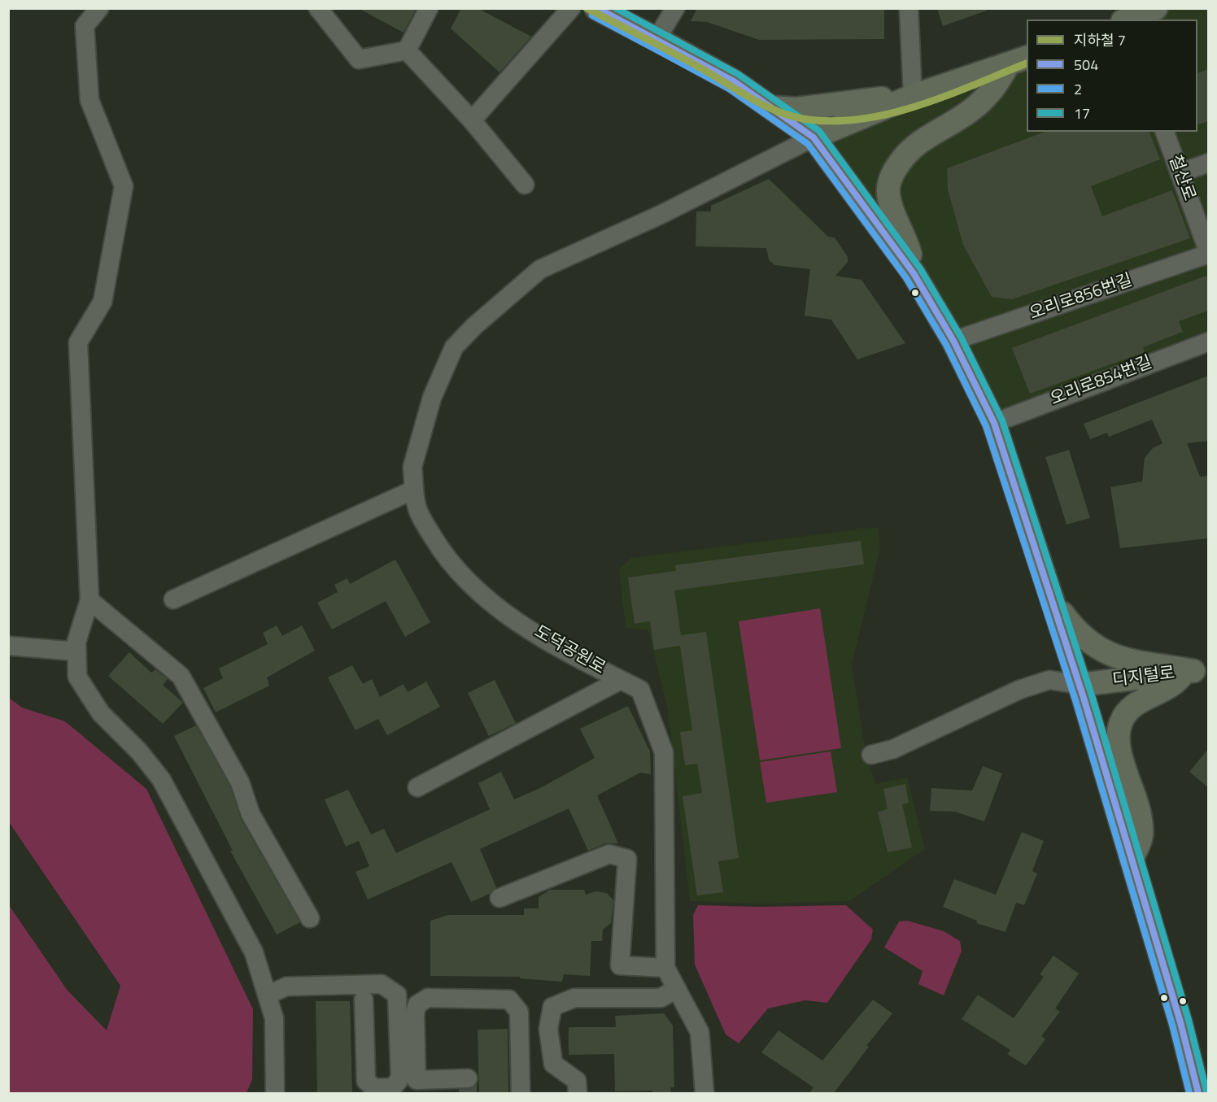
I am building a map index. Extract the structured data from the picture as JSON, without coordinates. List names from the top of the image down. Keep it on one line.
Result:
{"streets":{"main road":["디지털로"],"street":["철산로","오리로856번길","오리로854번길","도덕공원로"]},"crossings":[["철산로","오리로856번길"]],"lines":["metro line 7","transit line 504","transit line 17","transit line 2"],"legend":["지하철 7","504","2","17"]}
